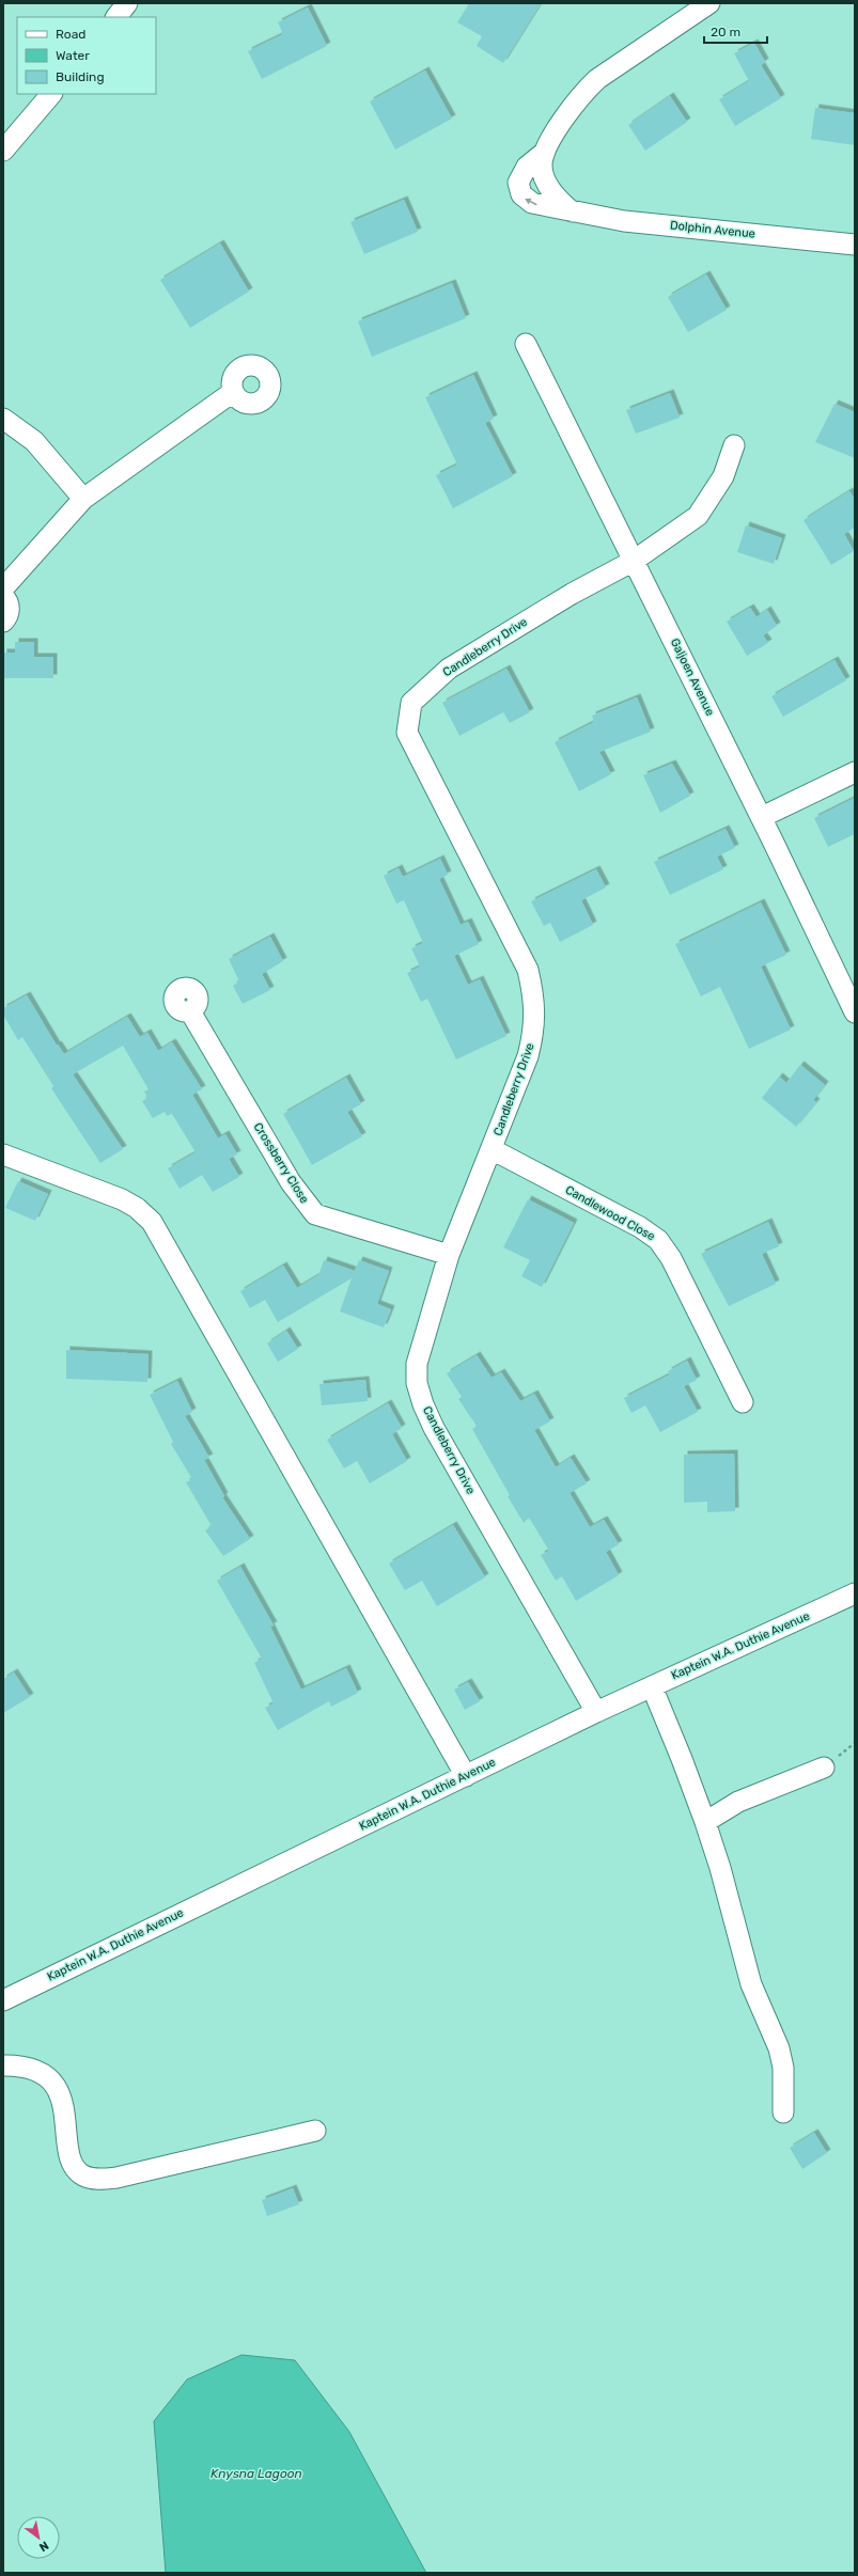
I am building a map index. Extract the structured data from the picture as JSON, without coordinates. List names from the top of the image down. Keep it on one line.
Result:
{"streets":{"street":["Dolphin Avenue","Candleberry Drive","Galjoen Avenue","Crossberry Close","Candlewood Close","Kaptein W.A. Duthie Avenue"]},"crossings":[["Candleberry Drive","Galjoen Avenue"],["Candleberry Drive","Crossberry Close"],["Candleberry Drive","Candlewood Close"],["Candleberry Drive","Kaptein W.A. Duthie Avenue"]],"water":["Knysna Lagoon"],"legend":["Road","Water","Building"],"scale_bar":"20 m","north":"bottom right"}
